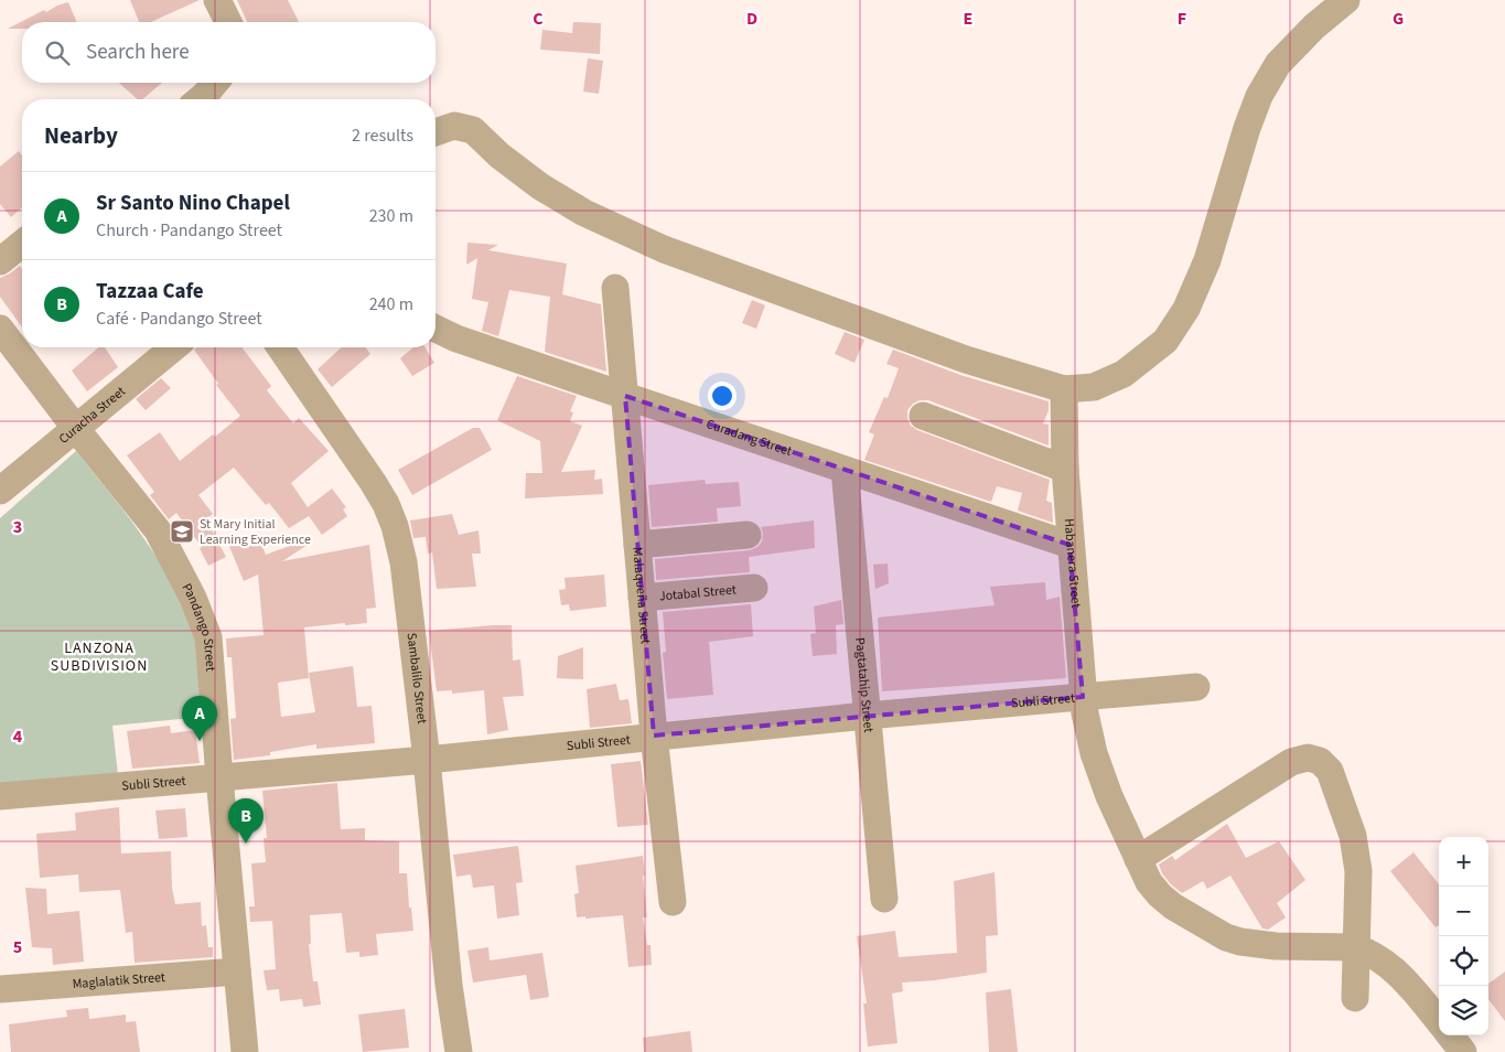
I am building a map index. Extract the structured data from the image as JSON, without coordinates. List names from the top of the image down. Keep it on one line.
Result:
{"streets":{"street":["Curacha Street","Curadang Street","Habanera Street","Jotabal Street","Malaqueña Street","Pandango Street","Sambalilo Street","Pagtatahip Street","Subli Street","Maglalatik Street"]},"crossings":[["Curacha Street","Pandango Street"],["Curadang Street","Habanera Street"],["Curadang Street","Malaqueña Street"],["Curadang Street","Pagtatahip Street"],["Habanera Street","Subli Street"],["Jotabal Street","Malaqueña Street"],["Malaqueña Street","Subli Street"],["Pandango Street","Subli Street"],["Pandango Street","Maglalatik Street"],["Sambalilo Street","Subli Street"],["Pagtatahip Street","Subli Street"]],"districts":["LANZONA SUBDIVISION"],"places":{"school or university":["St Mary Initial Learning Experience"]},"page":{"search":"Search here","heading":["Nearby","2 results"],"list":[{"mark":"A","name":"Sr Santo Nino Chapel","note":"Church · Pandango Street","value":"230 m"},{"mark":"B","name":"Tazzaa Cafe","note":"Café · Pandango Street","value":"240 m"}],"pins":["A","B"],"map_buttons":["+","−"]},"grid":{"columns":["C","D","E","F","G"],"rows":["3","4","5"]}}
